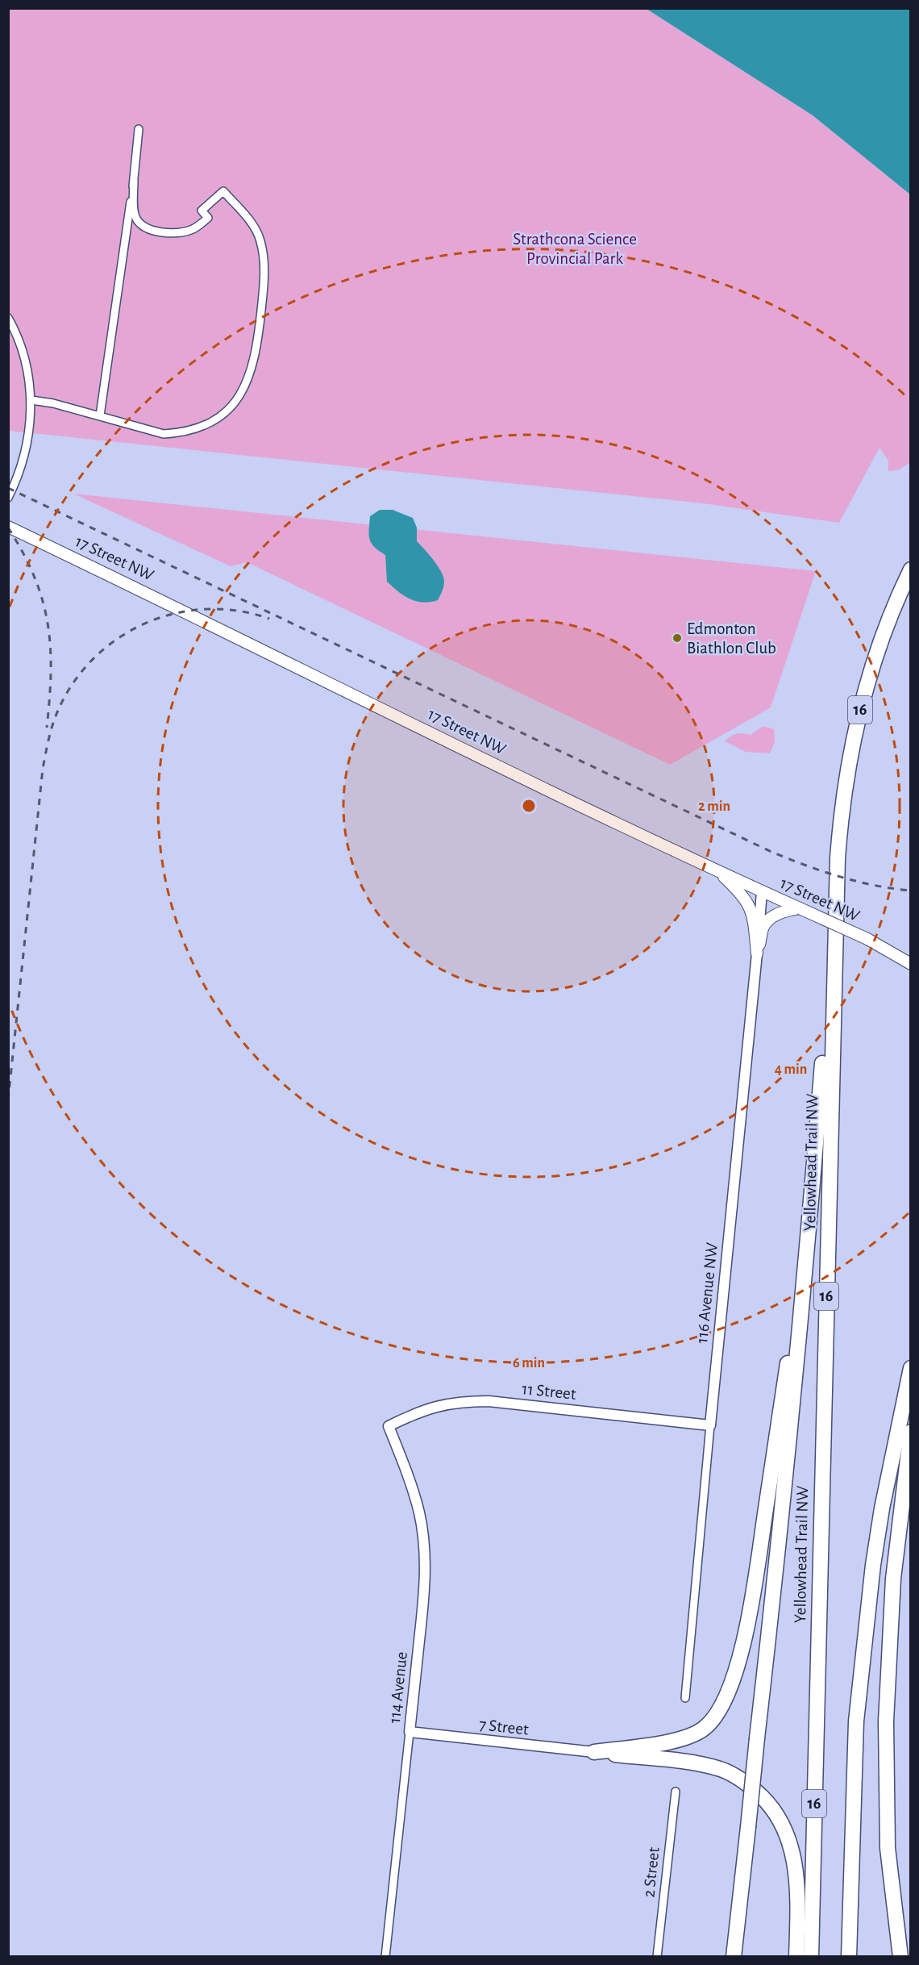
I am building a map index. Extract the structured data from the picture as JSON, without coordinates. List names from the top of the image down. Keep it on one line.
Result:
{"streets":{"highway":["16","Yellowhead Trail NW"],"main road":["17 Street NW"],"street":["116 Avenue NW","11 Street","114 Avenue","7 Street","2 Street"]},"crossings":[["17 Street NW","116 Avenue NW"],["116 Avenue NW","11 Street"],["11 Street","114 Avenue"],["114 Avenue","7 Street"]],"parks":["Strathcona Science Provincial Park"],"places":["Edmonton Biathlon Club"],"rings":["2 min","4 min","6 min"]}
